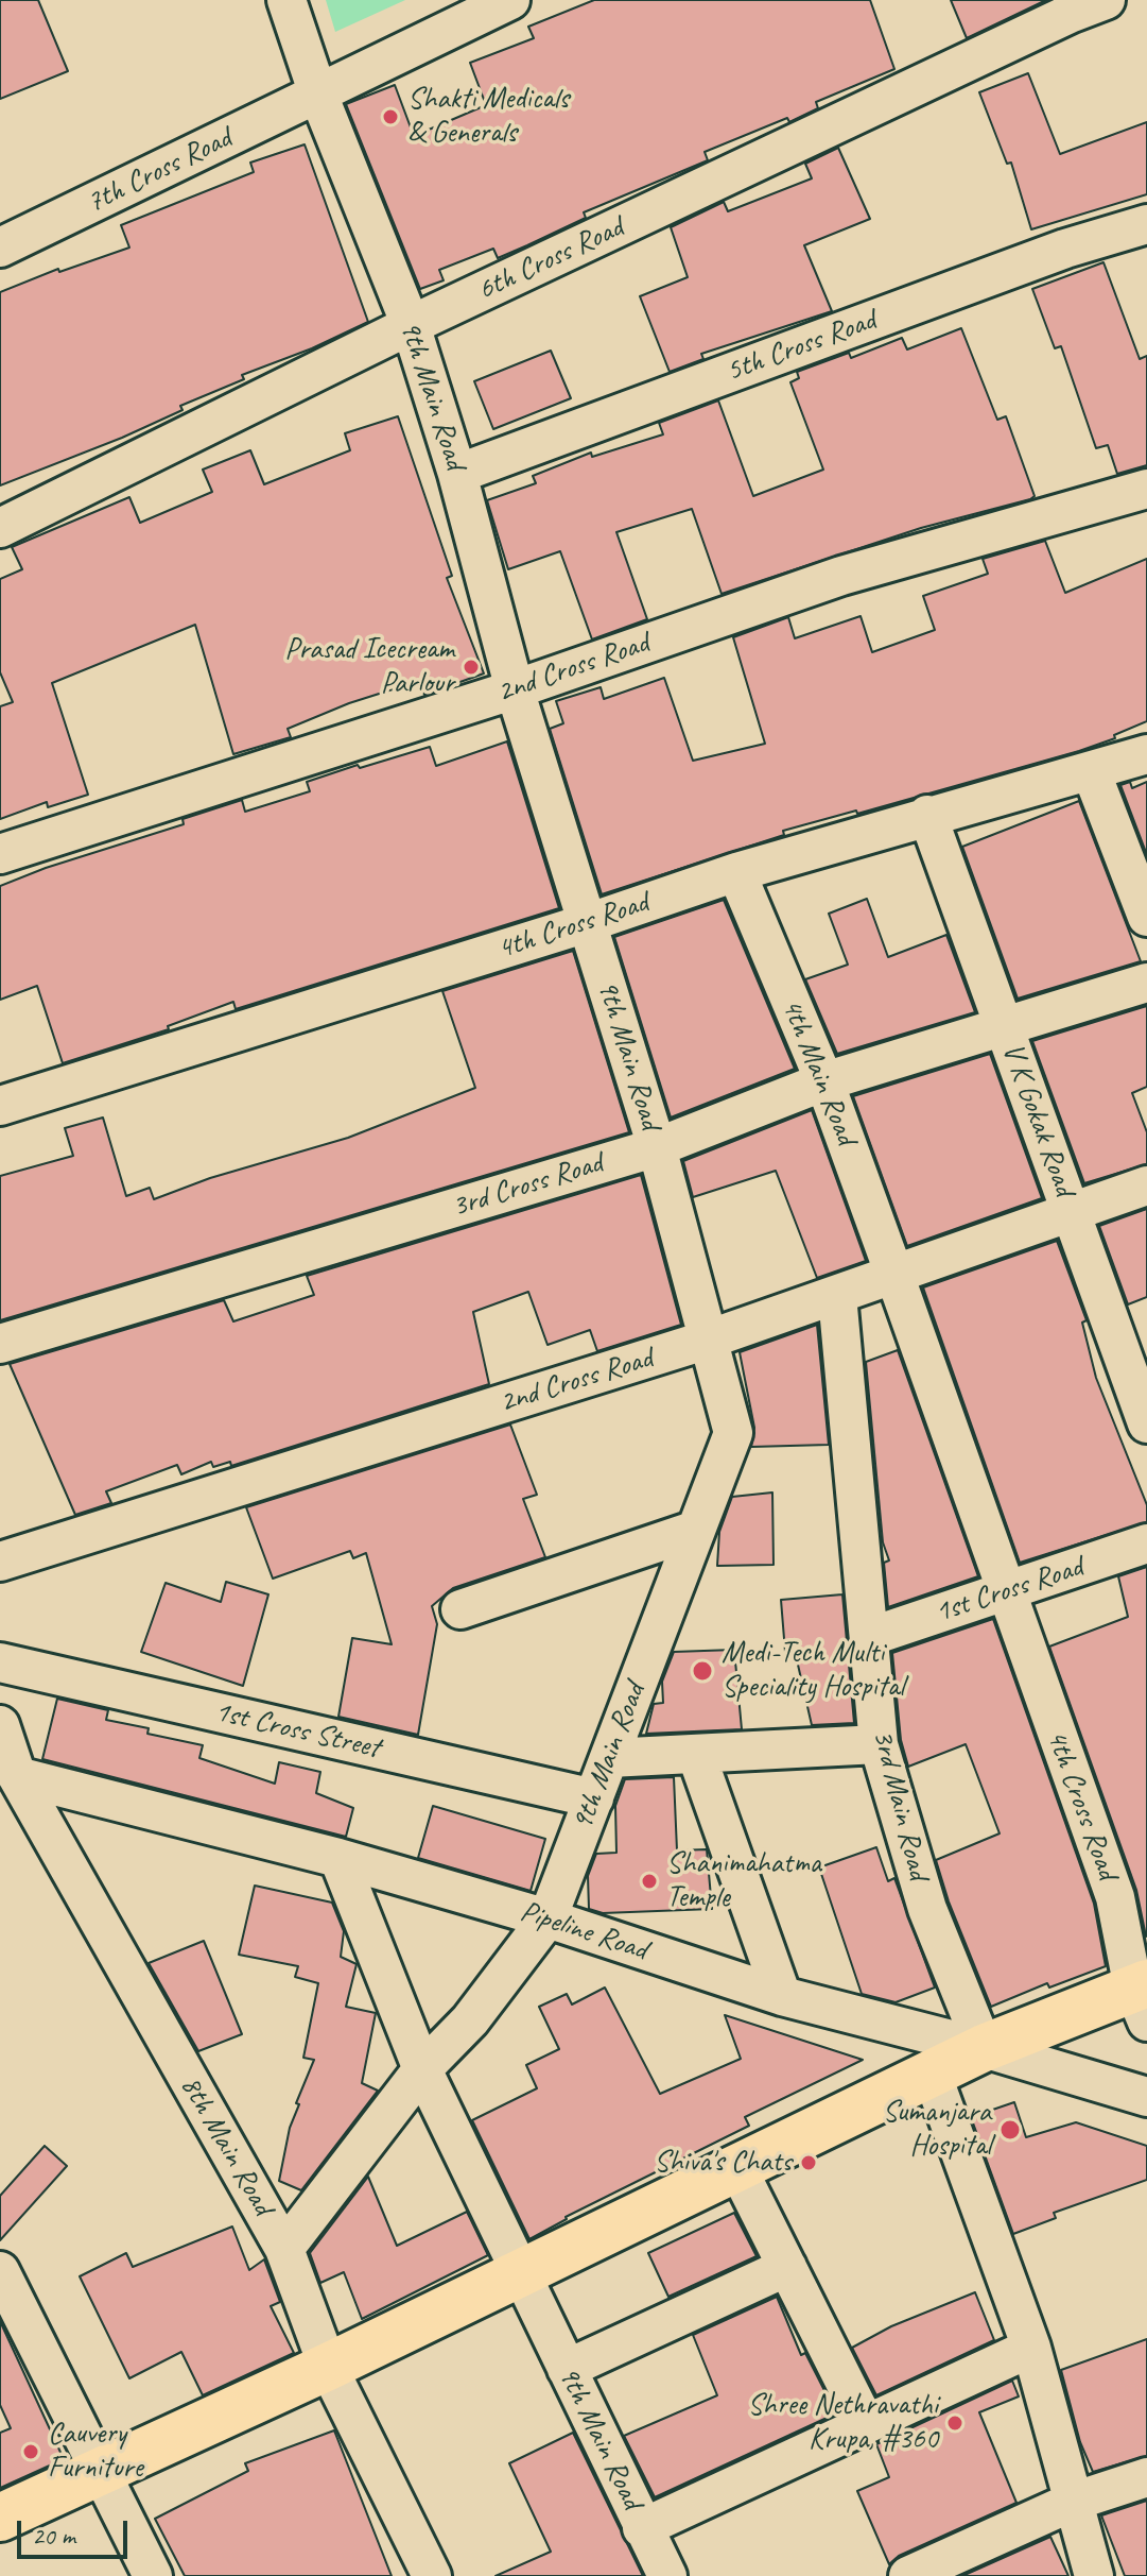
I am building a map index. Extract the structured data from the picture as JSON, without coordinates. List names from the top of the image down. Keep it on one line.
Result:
{"streets":{"street":["7th Cross Road","6th Cross Road","5th Cross Road","9th Main Road","2nd Cross Road","4th Cross Road","4th Main Road","V K Gokak Road","3rd Cross Road","1st Cross Road","1st Cross Street","3rd Main Road","Pipeline Road","8th Main Road"]},"crossings":[["7th Cross Road","9th Main Road"],["6th Cross Road","9th Main Road"],["5th Cross Road","9th Main Road"],["9th Main Road","2nd Cross Road"],["9th Main Road","4th Cross Road"],["9th Main Road","3rd Cross Road"],["9th Main Road","1st Cross Street"],["9th Main Road","Pipeline Road"],["9th Main Road","8th Main Road"],["2nd Cross Road","4th Main Road"],["2nd Cross Road","V K Gokak Road"],["2nd Cross Road","3rd Main Road"],["4th Cross Road","4th Main Road"],["4th Cross Road","V K Gokak Road"],["4th Cross Road","1st Cross Road"],["4th Main Road","3rd Cross Road"],["4th Main Road","1st Cross Road"],["V K Gokak Road","3rd Cross Road"],["1st Cross Road","3rd Main Road"],["3rd Main Road","Pipeline Road"],["Pipeline Road","8th Main Road"]],"places":["Shakti Medicals & Generals","Prasad Icecream Parlour","Medi-Tech Multi Speciality Hospital","Shanimahatma Temple","Sumanjara Hospital","Shiva's Chats","Shree Nethravathi Krupa, #360","Cauvery Furniture"],"scale_bar":"20 m"}
